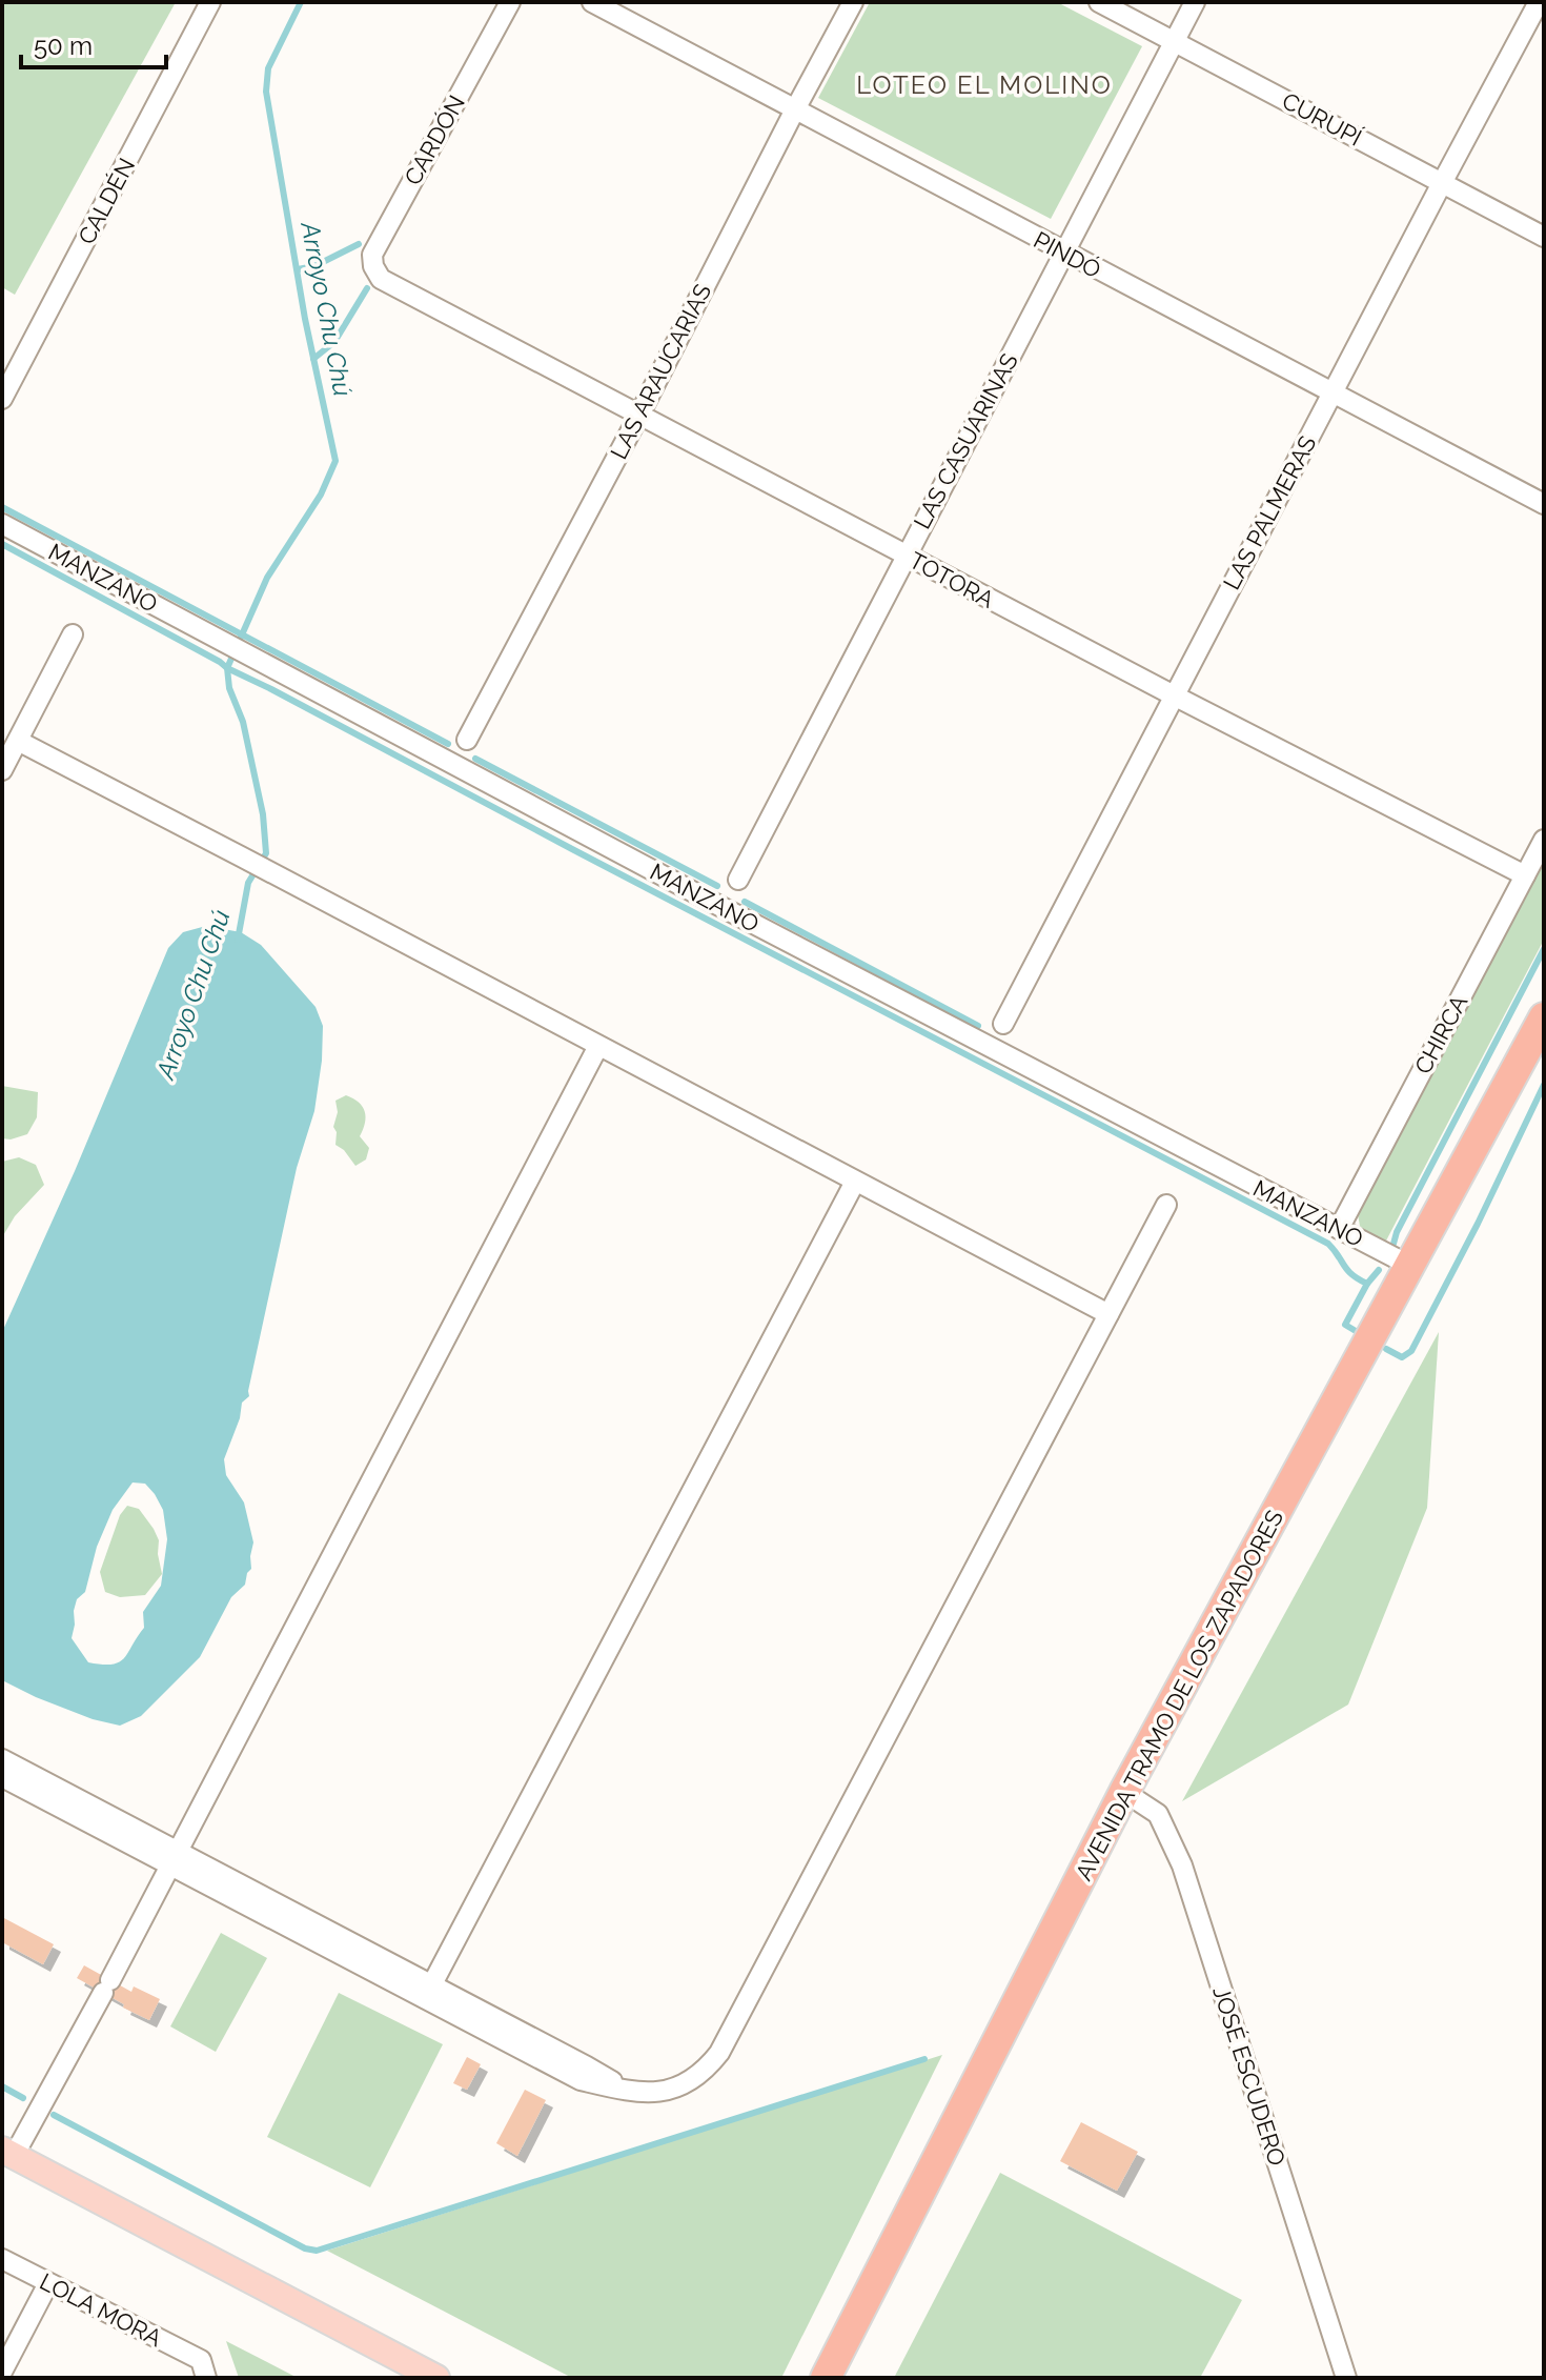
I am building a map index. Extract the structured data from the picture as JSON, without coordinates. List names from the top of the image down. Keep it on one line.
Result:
{"streets":{"highway":["AVENIDA TRAMO DE LOS ZAPADORES"],"street":["CURUPÍ","CARDÓN","CALDÉN","PINDÓ","LAS ARAUCARIAS","LAS CASUARINAS","LAS PALMERAS","MANZANO","TOTORA","CHIRCA","JOSÉ ESCUDERO","LOLA MORA"]},"crossings":[["CURUPÍ","LAS CASUARINAS"],["CURUPÍ","LAS PALMERAS"],["CARDÓN","TOTORA"],["PINDÓ","LAS ARAUCARIAS"],["PINDÓ","LAS CASUARINAS"],["PINDÓ","LAS PALMERAS"],["LAS ARAUCARIAS","TOTORA"],["LAS CASUARINAS","TOTORA"],["LAS PALMERAS","TOTORA"],["MANZANO","CHIRCA"],["MANZANO","AVENIDA TRAMO DE LOS ZAPADORES"],["TOTORA","CHIRCA"],["AVENIDA TRAMO DE LOS ZAPADORES","JOSÉ ESCUDERO"]],"districts":["LOTEO EL MOLINO"],"water":["Arroyo Chu Chú"],"scale_bar":"50 m"}
